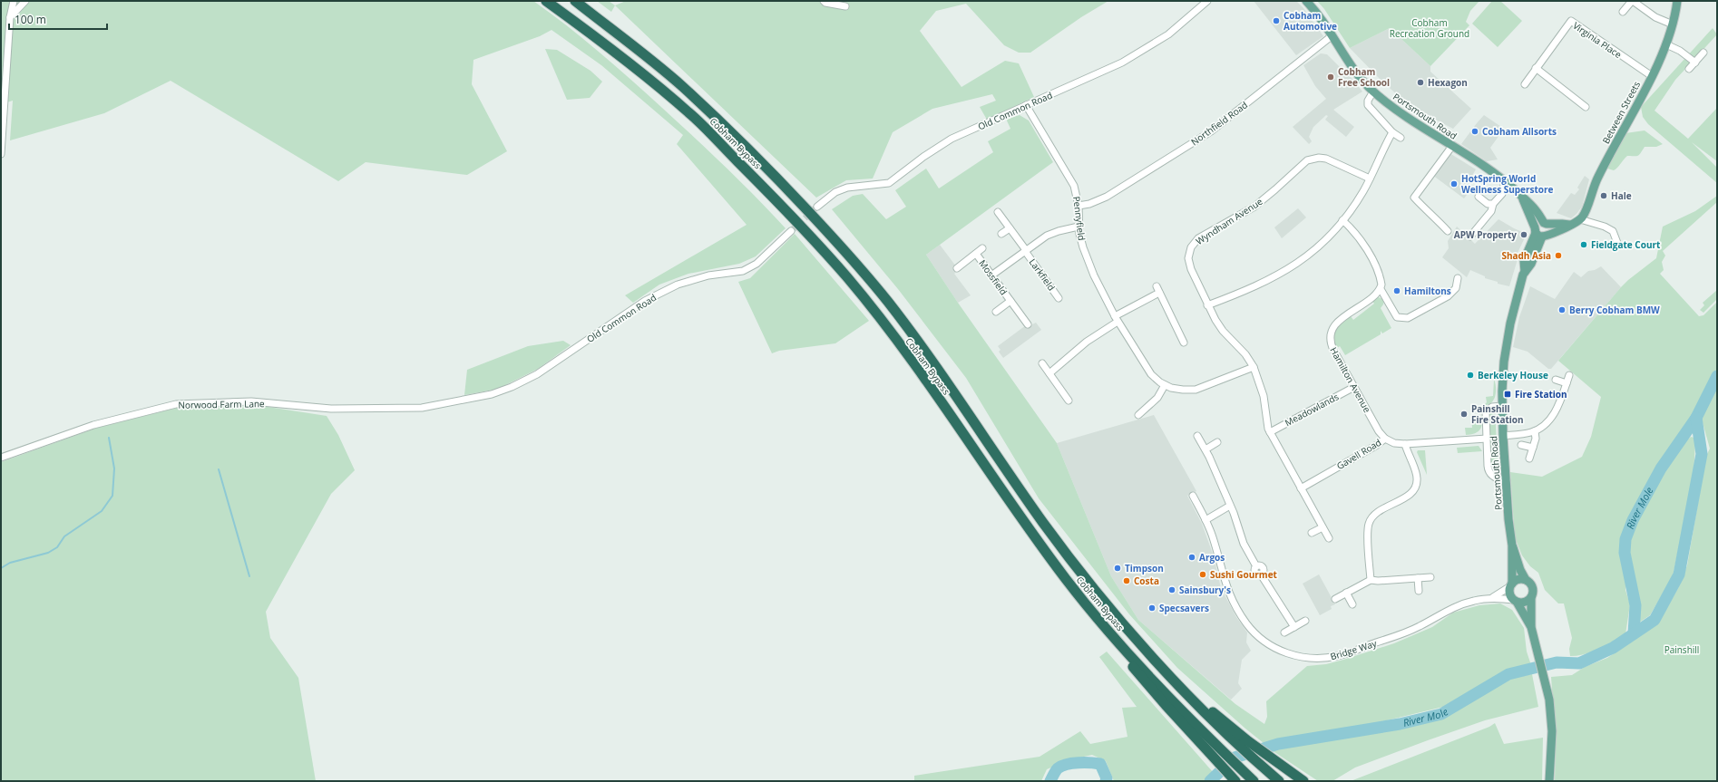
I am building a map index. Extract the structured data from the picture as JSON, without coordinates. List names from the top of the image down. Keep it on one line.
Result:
{"streets":{"highway":["Cobham Bypass"],"main road":["Between Streets","Portsmouth Road"],"street":["Virginia Place","Old Common Road","Northfield Road","Pennyfield","Wyndham Avenue","Larkfield","Mossfield","Hamilton Avenue","Norwood Farm Lane","Meadowlands","Gavell Road","Bridge Way"]},"crossings":[["Virginia Place","Between Streets"],["Old Common Road","Pennyfield"],["Old Common Road","Norwood Farm Lane"],["Portsmouth Road","Northfield Road"],["Portsmouth Road","Bridge Way"],["Northfield Road","Pennyfield"],["Pennyfield","Larkfield"],["Wyndham Avenue","Meadowlands"],["Wyndham Avenue","Gavell Road"],["Larkfield","Mossfield"],["Hamilton Avenue","Meadowlands"],["Hamilton Avenue","Gavell Road"]],"water":["River Mole"],"parks":["Cobham Recreation Ground","Painshill"],"places":{"other":["Cobham Automotive","Cobham Free School","Hexagon","Cobham Allsorts","HotSpring World Wellness Superstore","Hale","APW Property","Fieldgate Court","Shadh Asia","Hamiltons","Berry Cobham BMW","Berkeley House","Painshill Fire Station","Argos","Timpson","Sushi Gourmet","Costa","Sainsbury's","Specsavers"],"transit":["Fire Station"]},"scale_bar":"100 m"}
